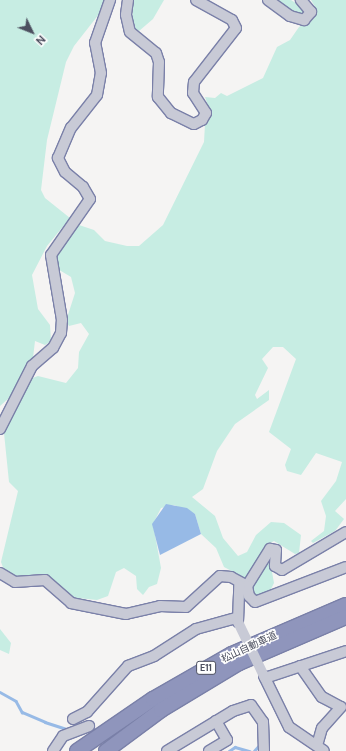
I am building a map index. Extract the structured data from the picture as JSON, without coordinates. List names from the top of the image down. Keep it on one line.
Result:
{"streets":{"highway":["松山自動車道","E11"]},"north":"bottom right"}
